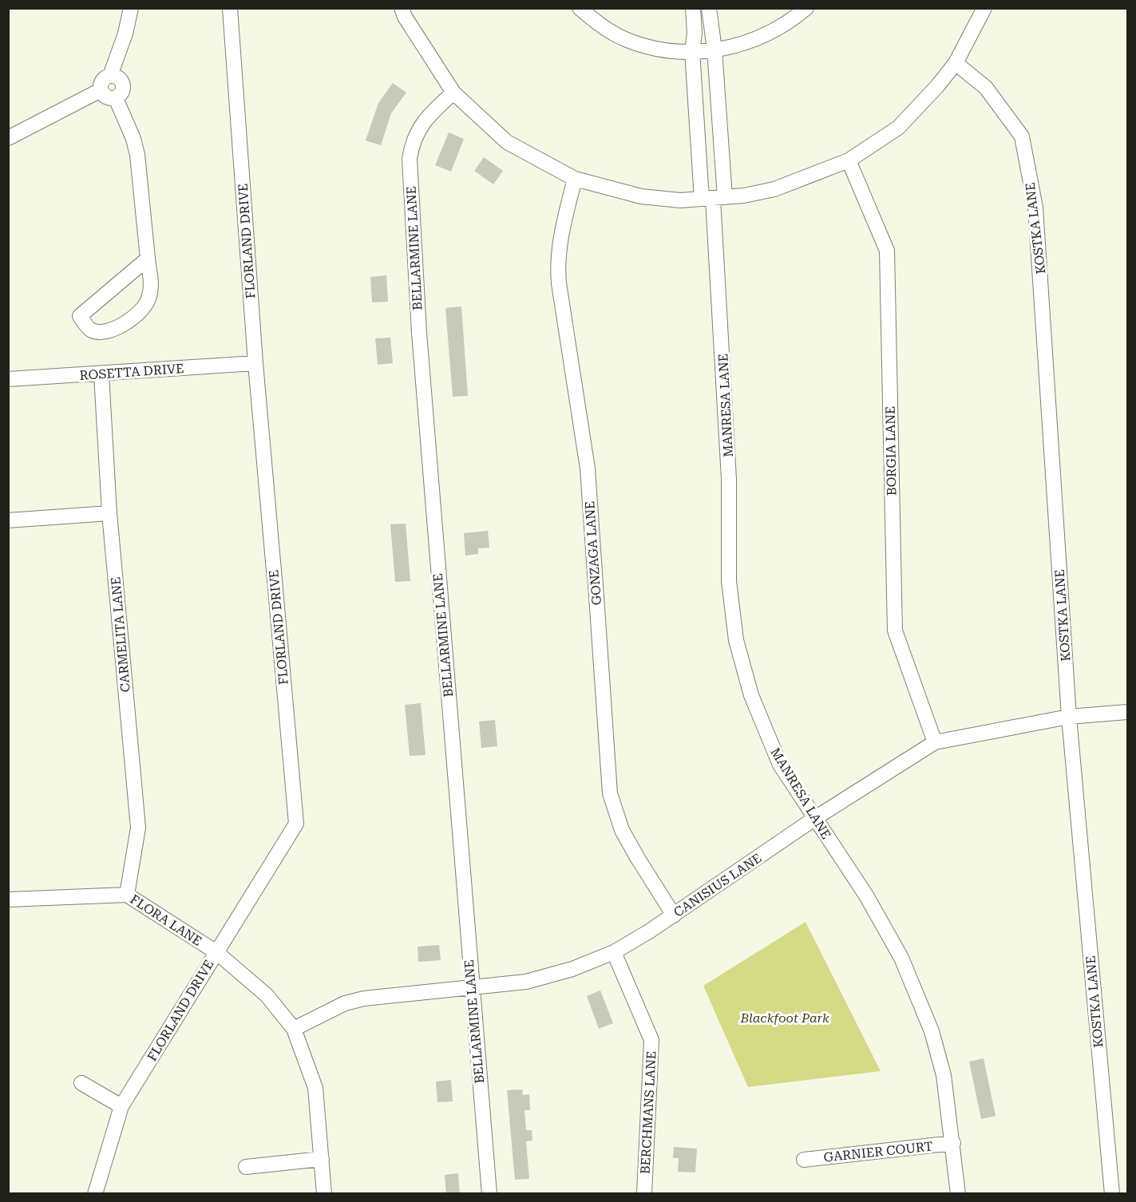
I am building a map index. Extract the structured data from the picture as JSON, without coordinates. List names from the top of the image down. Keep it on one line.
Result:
{"streets":{"street":["KOSTKA LANE","FLORLAND DRIVE","BELLARMINE LANE","ROSETTA DRIVE","MANRESA LANE","BORGIA LANE","GONZAGA LANE","CARMELITA LANE","CANISIUS LANE","FLORA LANE","BERCHMANS LANE","GARNIER COURT"]},"crossings":[["KOSTKA LANE","CANISIUS LANE"],["FLORLAND DRIVE","ROSETTA DRIVE"],["FLORLAND DRIVE","FLORA LANE"],["BELLARMINE LANE","CANISIUS LANE"],["ROSETTA DRIVE","CARMELITA LANE"],["MANRESA LANE","CANISIUS LANE"],["MANRESA LANE","GARNIER COURT"],["BORGIA LANE","CANISIUS LANE"],["GONZAGA LANE","CANISIUS LANE"],["CARMELITA LANE","FLORA LANE"],["CANISIUS LANE","FLORA LANE"],["CANISIUS LANE","BERCHMANS LANE"]],"parks":["Blackfoot Park"]}
